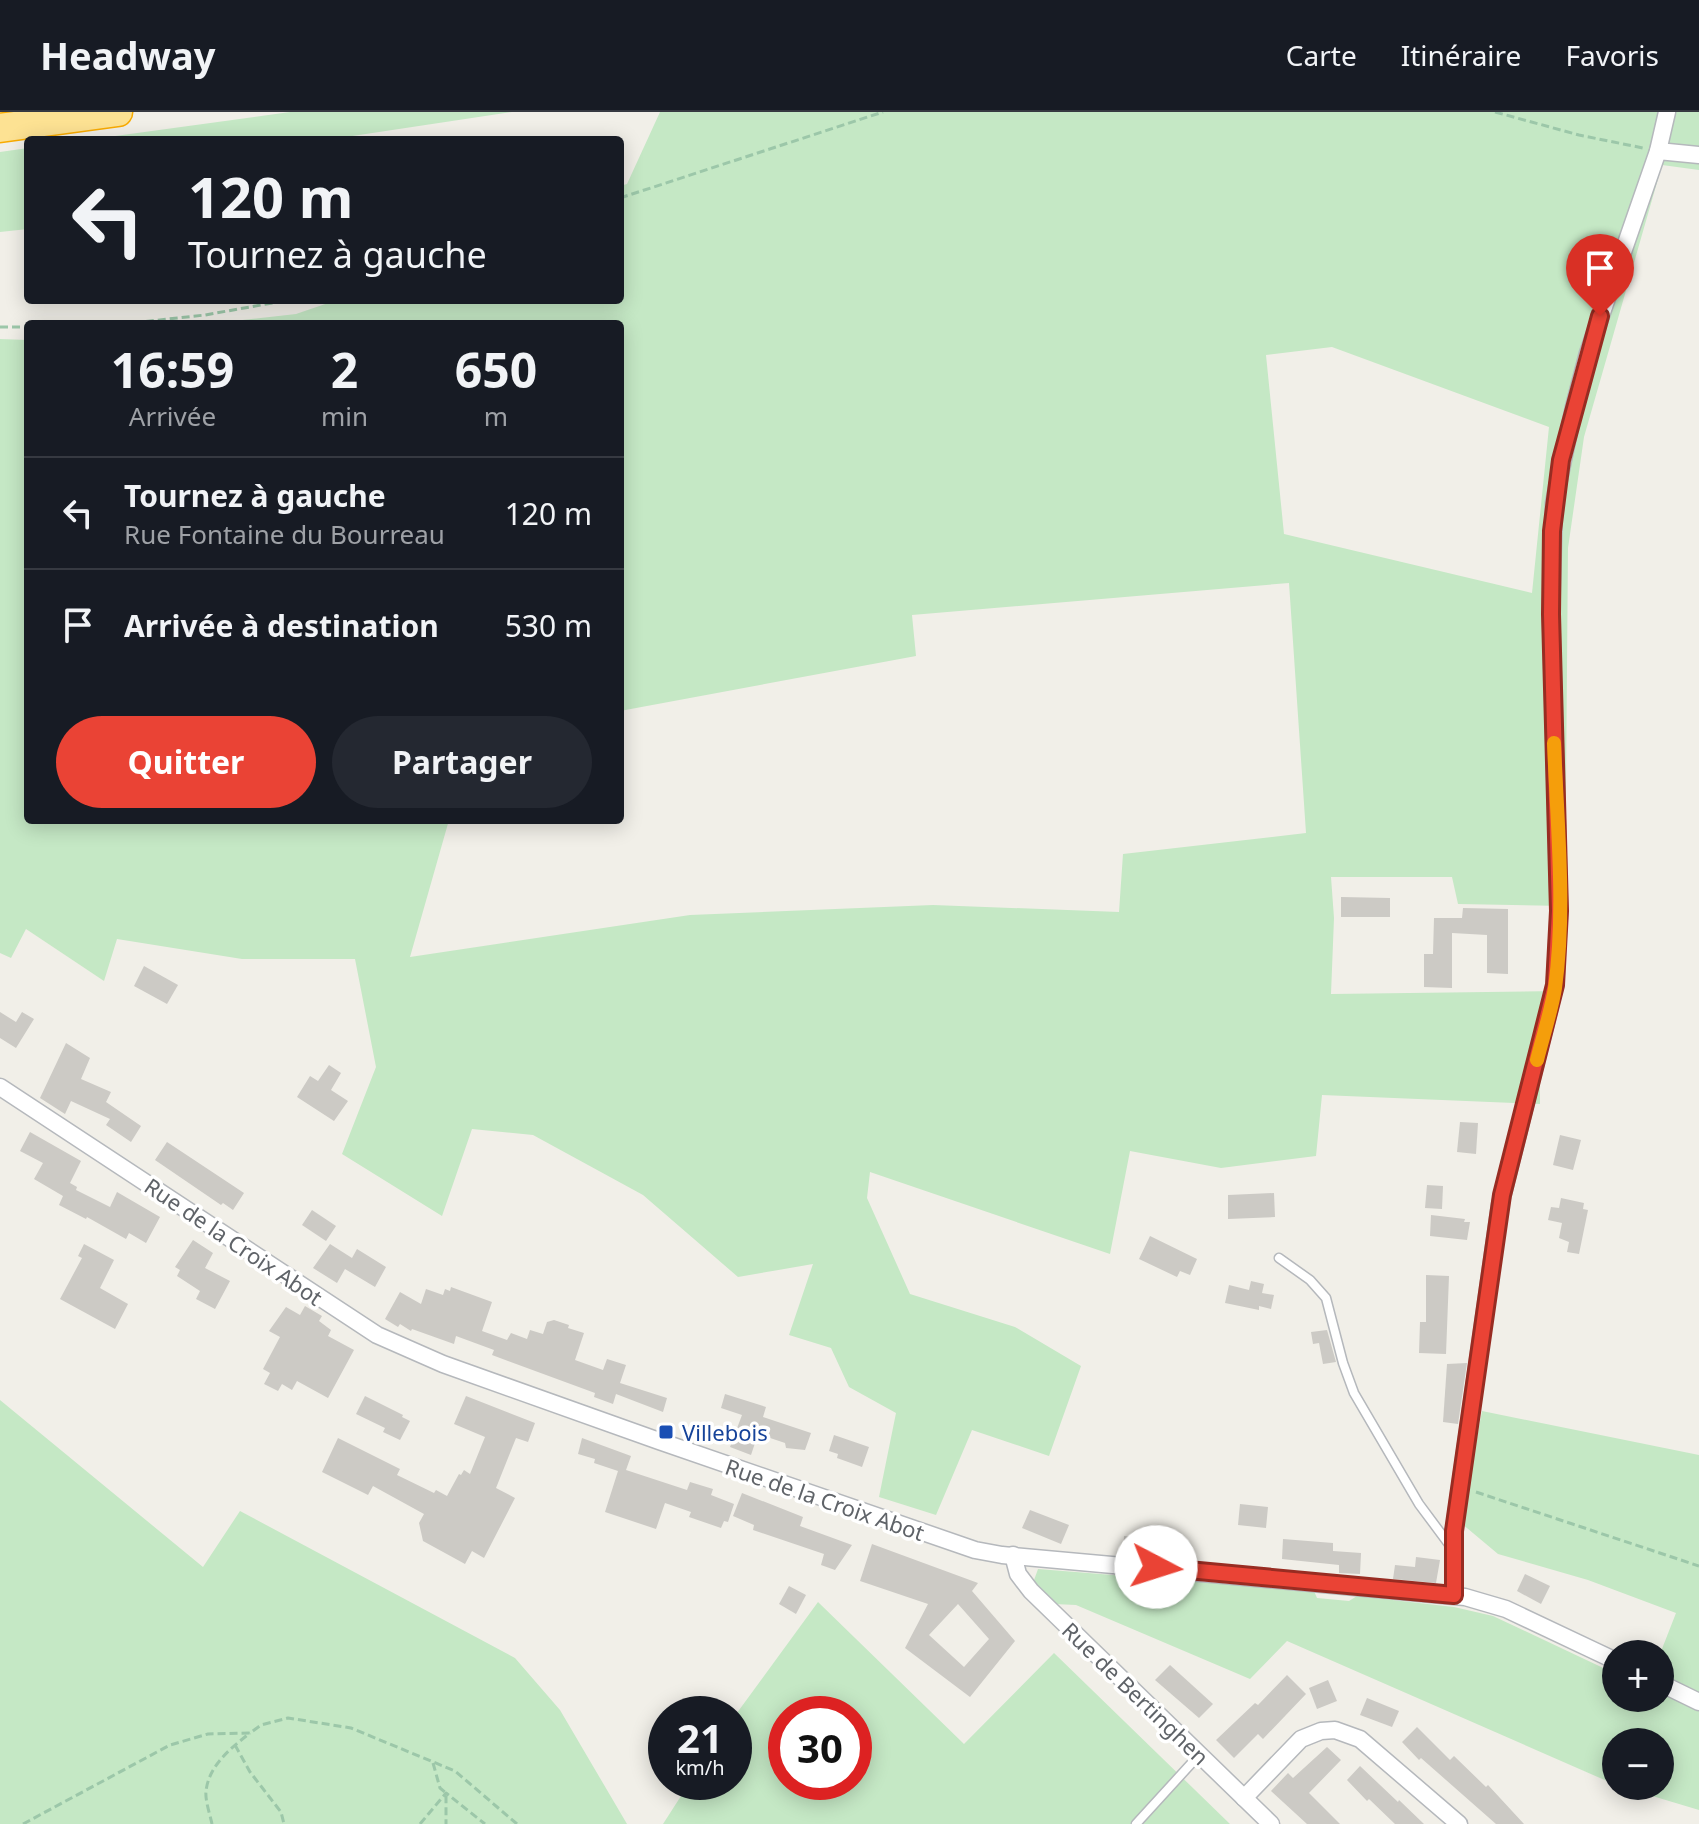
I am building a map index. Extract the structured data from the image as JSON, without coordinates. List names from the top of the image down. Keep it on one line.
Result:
{"streets":{"street":["Rue de la Croix Abot","Rue de Bertinghen"]},"crossings":[["Rue de la Croix Abot","Rue de Bertinghen"]],"places":{"transit":["Villebois"]},"page":{"header":"Headway","nav":["Carte","Itinéraire","Favoris"],"turn":["120 m","Tournez à gauche"],"eta":["16:59","Arrivée","2","min","650","m"],"list":[{"name":"Tournez à gauche","note":"Rue Fontaine du Bourreau","value":"120 m"},{"name":"Arrivée à destination","value":"530 m"}],"buttons":["Quitter","Partager"],"map_buttons":["+","−"],"speed":"21 km/h","limit":"30"}}
